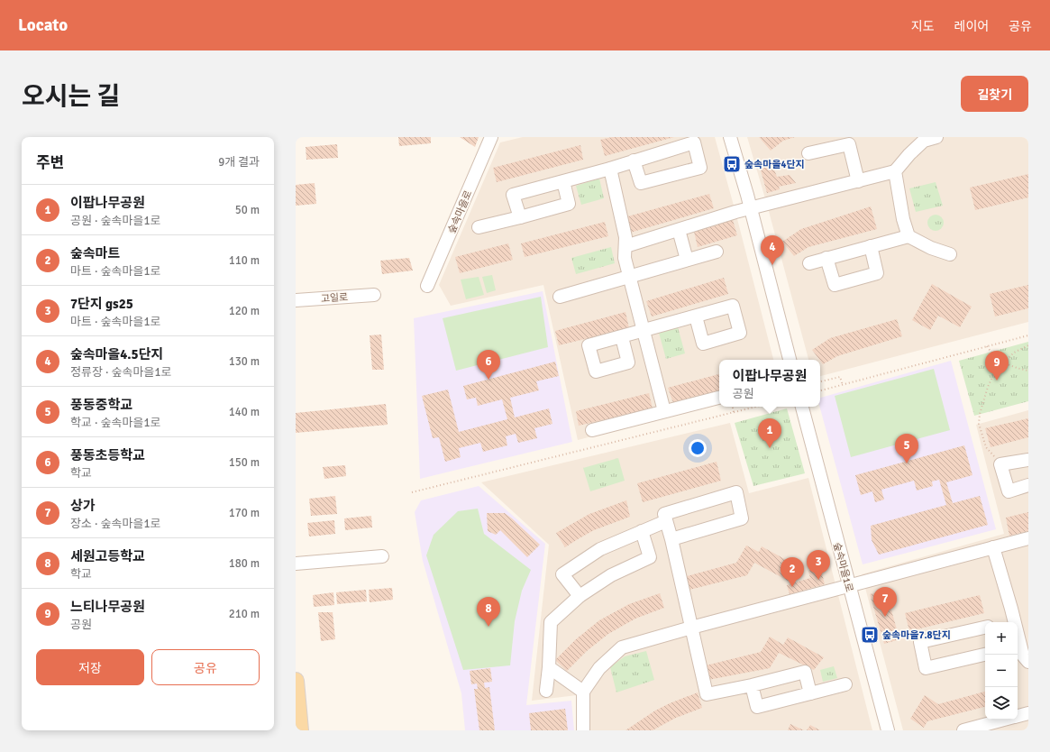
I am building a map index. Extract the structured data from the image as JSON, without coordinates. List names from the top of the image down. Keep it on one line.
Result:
{"streets":{"street":["숲속마을로","고일로","숲속마을1로"]},"places":{"bus stop":["숲속마을4단지","숲속마을7.8단지"]},"page":{"header":"Locato","nav":["지도","레이어","공유"],"title":"오시는 길","buttons":["길찾기",["저장","공유"]],"heading":["주변","9개 결과"],"list":[{"mark":"1","name":"이팝나무공원","note":"공원 · 숲속마을1로","value":"50 m"},{"mark":"2","name":"숲속마트","note":"마트 · 숲속마을1로","value":"110 m"},{"mark":"3","name":"7단지 gs25","note":"마트 · 숲속마을1로","value":"120 m"},{"mark":"4","name":"숲속마을4.5단지","note":"정류장 · 숲속마을1로","value":"130 m"},{"mark":"5","name":"풍동중학교","note":"학교 · 숲속마을1로","value":"140 m"},{"mark":"6","name":"풍동초등학교","note":"학교","value":"150 m"},{"mark":"7","name":"상가","note":"장소 · 숲속마을1로","value":"170 m"},{"mark":"8","name":"세원고등학교","note":"학교","value":"180 m"},{"mark":"9","name":"느티나무공원","note":"공원","value":"210 m"}],"pins":["4","6","9","1","5","3","2","7","8"],"popup":["이팝나무공원","공원"],"map_buttons":["+","−"]}}
